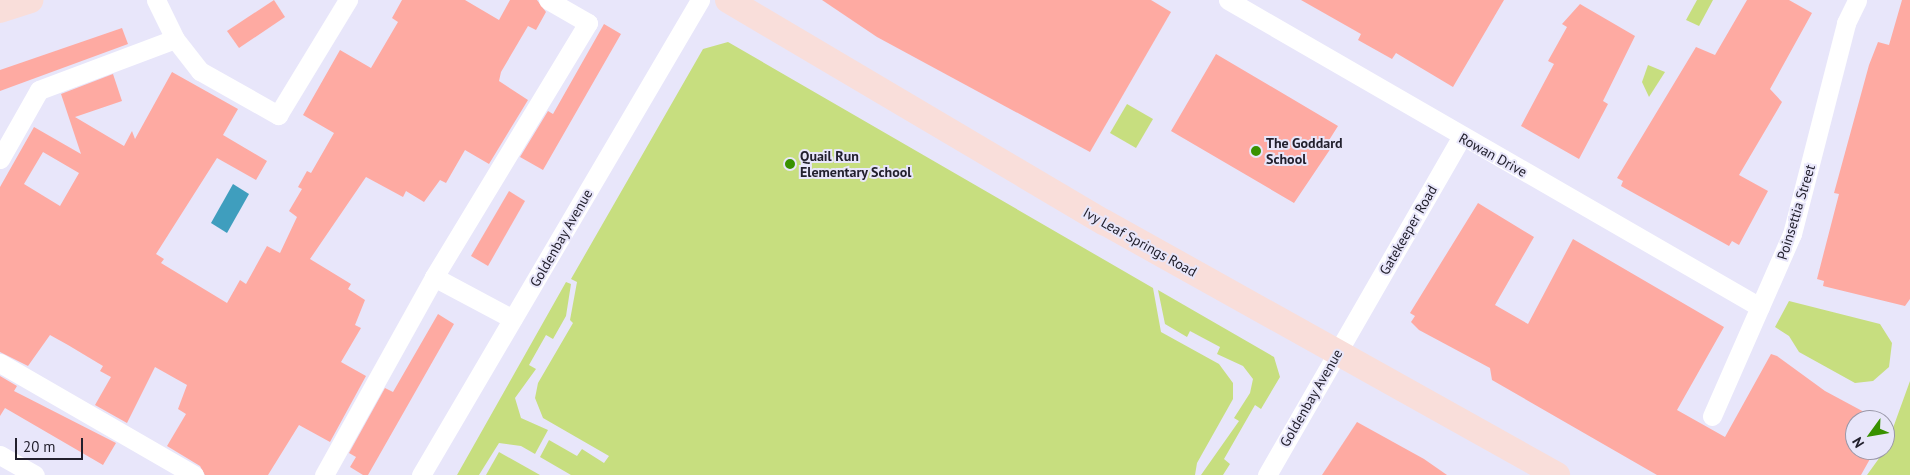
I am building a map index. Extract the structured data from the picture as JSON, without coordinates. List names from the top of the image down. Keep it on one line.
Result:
{"streets":{"street":["Rowan Drive","Poinsettia Street","Gatekeeper Road","Goldenbay Avenue","Ivy Leaf Springs Road"]},"crossings":[["Rowan Drive","Poinsettia Street"],["Rowan Drive","Gatekeeper Road"],["Gatekeeper Road","Goldenbay Avenue"],["Goldenbay Avenue","Ivy Leaf Springs Road"]],"places":["The Goddard School","Quail Run Elementary School"],"scale_bar":"20 m","north":"bottom left"}
